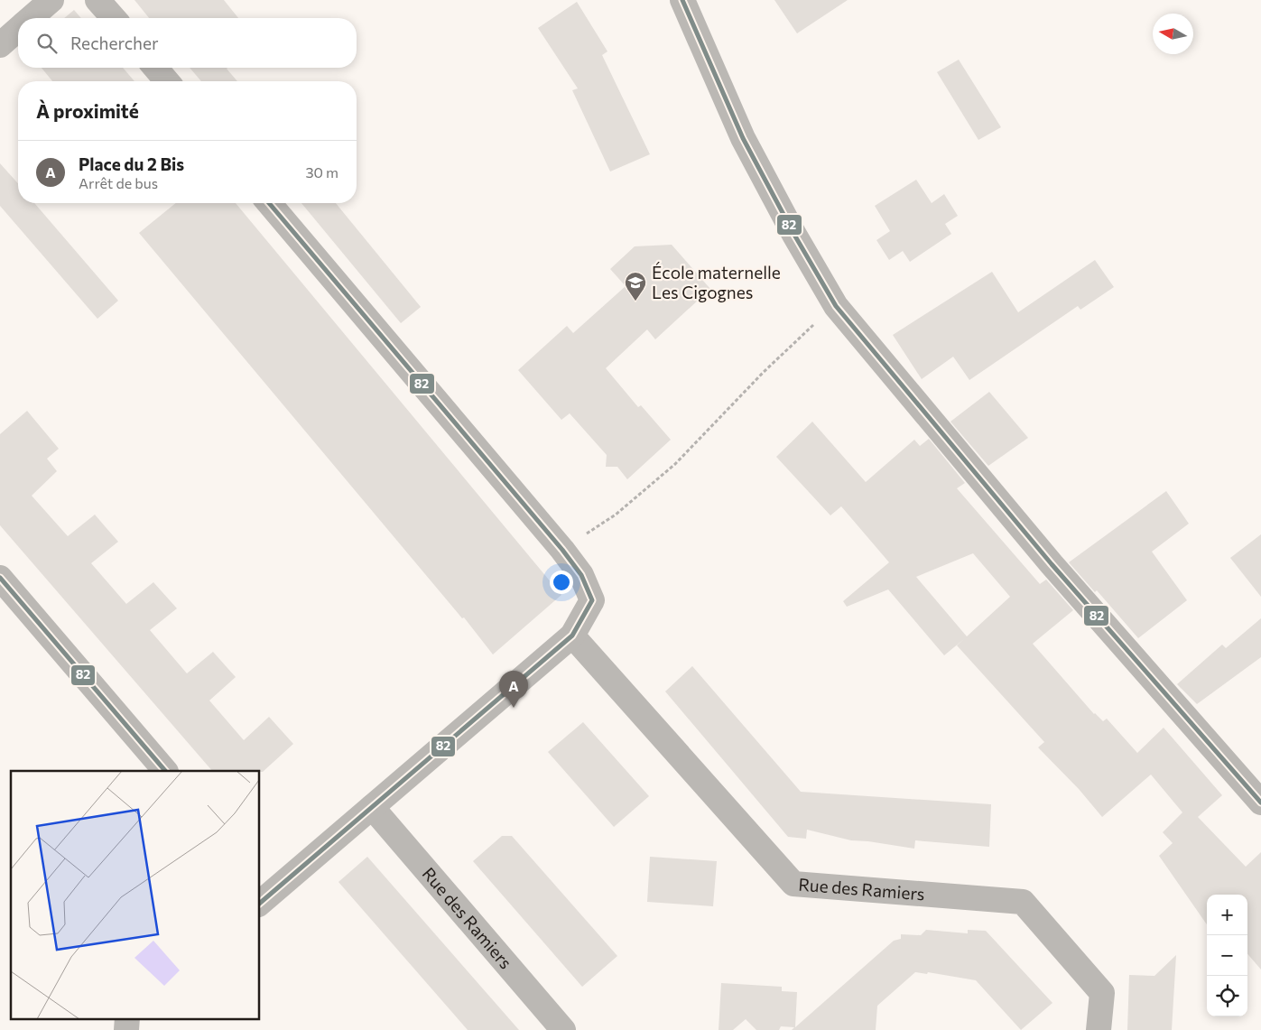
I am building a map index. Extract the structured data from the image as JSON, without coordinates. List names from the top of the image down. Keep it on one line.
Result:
{"streets":{"street":["Rue des Ramiers"]},"places":{"school or university":["École maternelle Les Cigognes"]},"lines":["transit line 82"],"north":"left","page":{"search":"Rechercher","heading":"À proximité","list":[{"mark":"A","name":"Place du 2 Bis","note":"Arrêt de bus","value":"30 m"}],"pins":"A","map_buttons":["+","−"]}}
